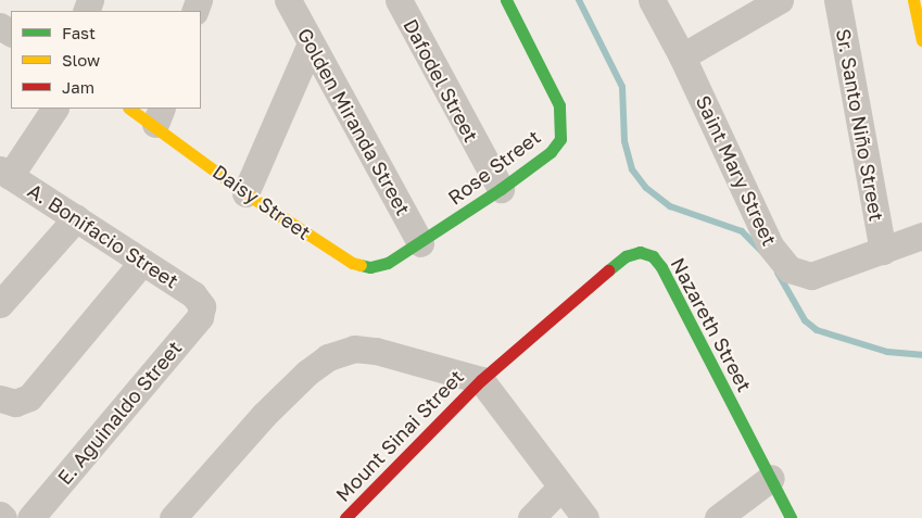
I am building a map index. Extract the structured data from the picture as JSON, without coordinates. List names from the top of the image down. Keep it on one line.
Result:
{"streets":{"street":["Dafodel Street","Golden Miranda Street","Sr. Santo Niño Street","Rose Street","Saint Mary Street","Daisy Street","A. Bonifacio Street","Nazareth Street","E. Aguinaldo Street","Mount Sinai Street"]},"crossings":[["Dafodel Street","Rose Street"],["Golden Miranda Street","Rose Street"],["Golden Miranda Street","Daisy Street"],["Sr. Santo Niño Street","Saint Mary Street"],["Rose Street","Daisy Street"],["A. Bonifacio Street","E. Aguinaldo Street"],["Nazareth Street","Mount Sinai Street"]],"legend":["Fast","Slow","Jam"]}
